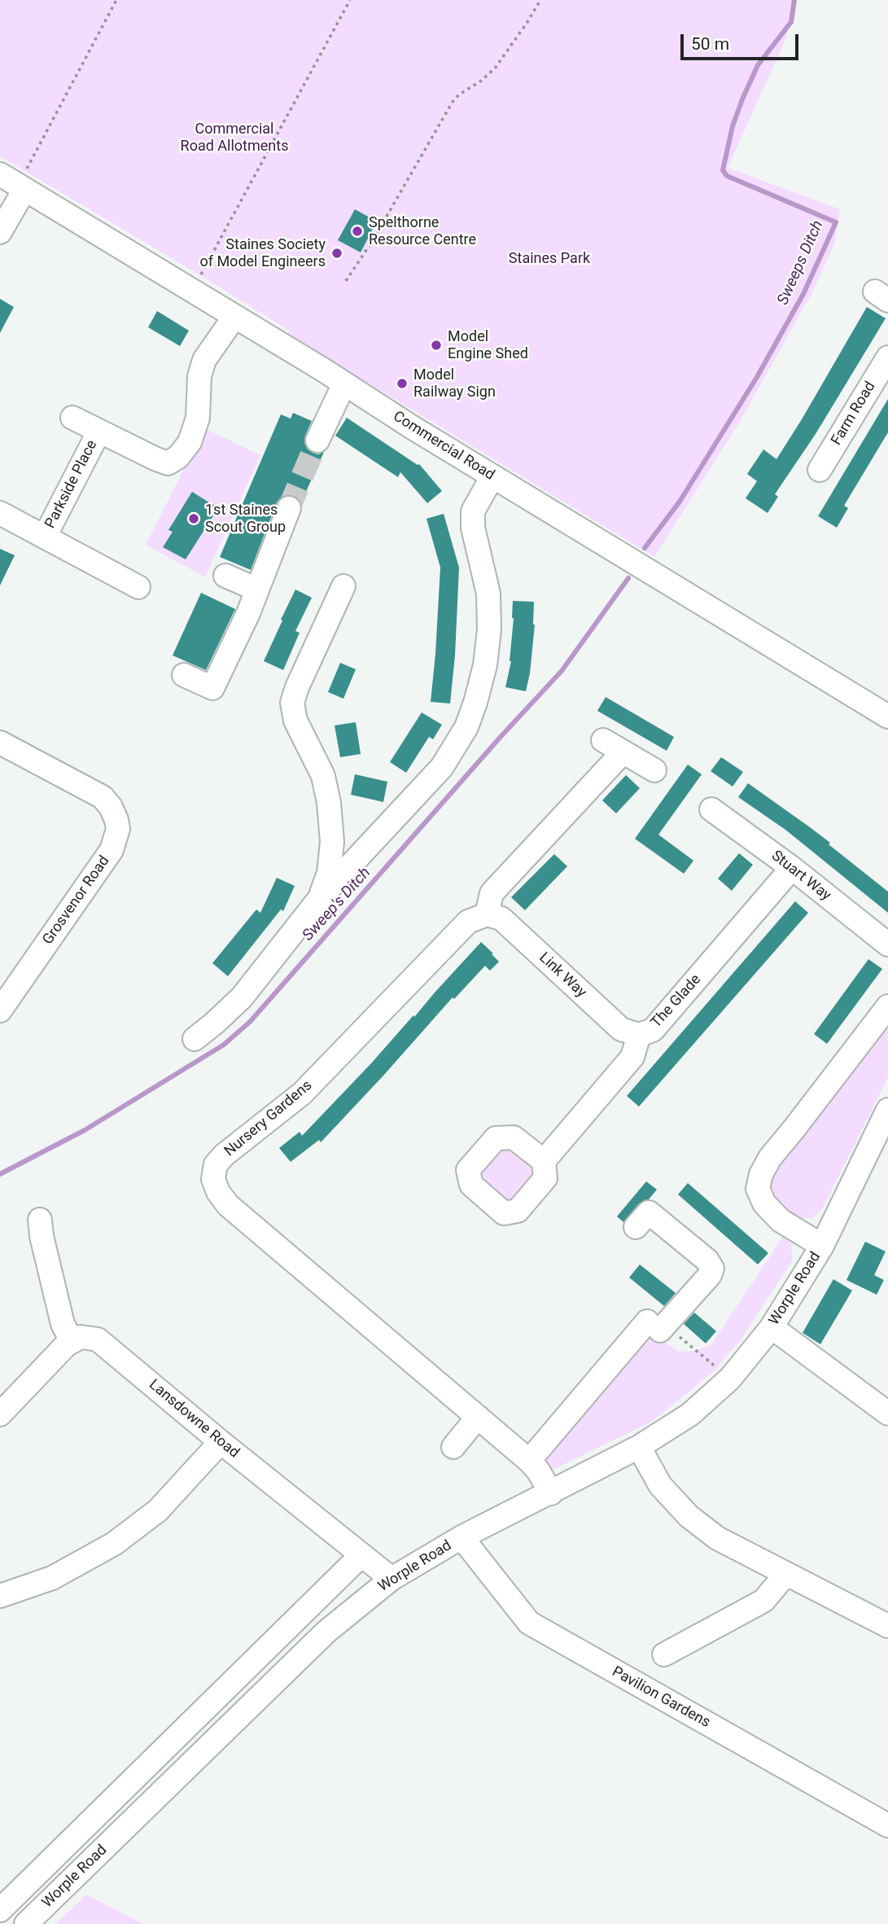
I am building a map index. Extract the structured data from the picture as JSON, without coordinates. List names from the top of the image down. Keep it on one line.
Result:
{"streets":{"street":["Farm Road","Commercial Road","Parkside Place","Stuart Way","Grosvenor Road","Link Way","The Glade","Nursery Gardens","Worple Road","Lansdowne Road","Pavilion Gardens"]},"crossings":[["Commercial Road","Parkside Place"],["Stuart Way","The Glade"],["Link Way","The Glade"],["Link Way","Nursery Gardens"],["Nursery Gardens","Worple Road"],["Worple Road","Lansdowne Road"],["Worple Road","Pavilion Gardens"]],"water":["Sweeps Ditch","Sweep's Ditch"],"parks":["Commercial Road Allotments","Staines Park"],"places":["Spelthorne Resource Centre","Staines Society of Model Engineers","Model Engine Shed","Model Railway Sign","1st Staines Scout Group"],"scale_bar":"50 m"}
